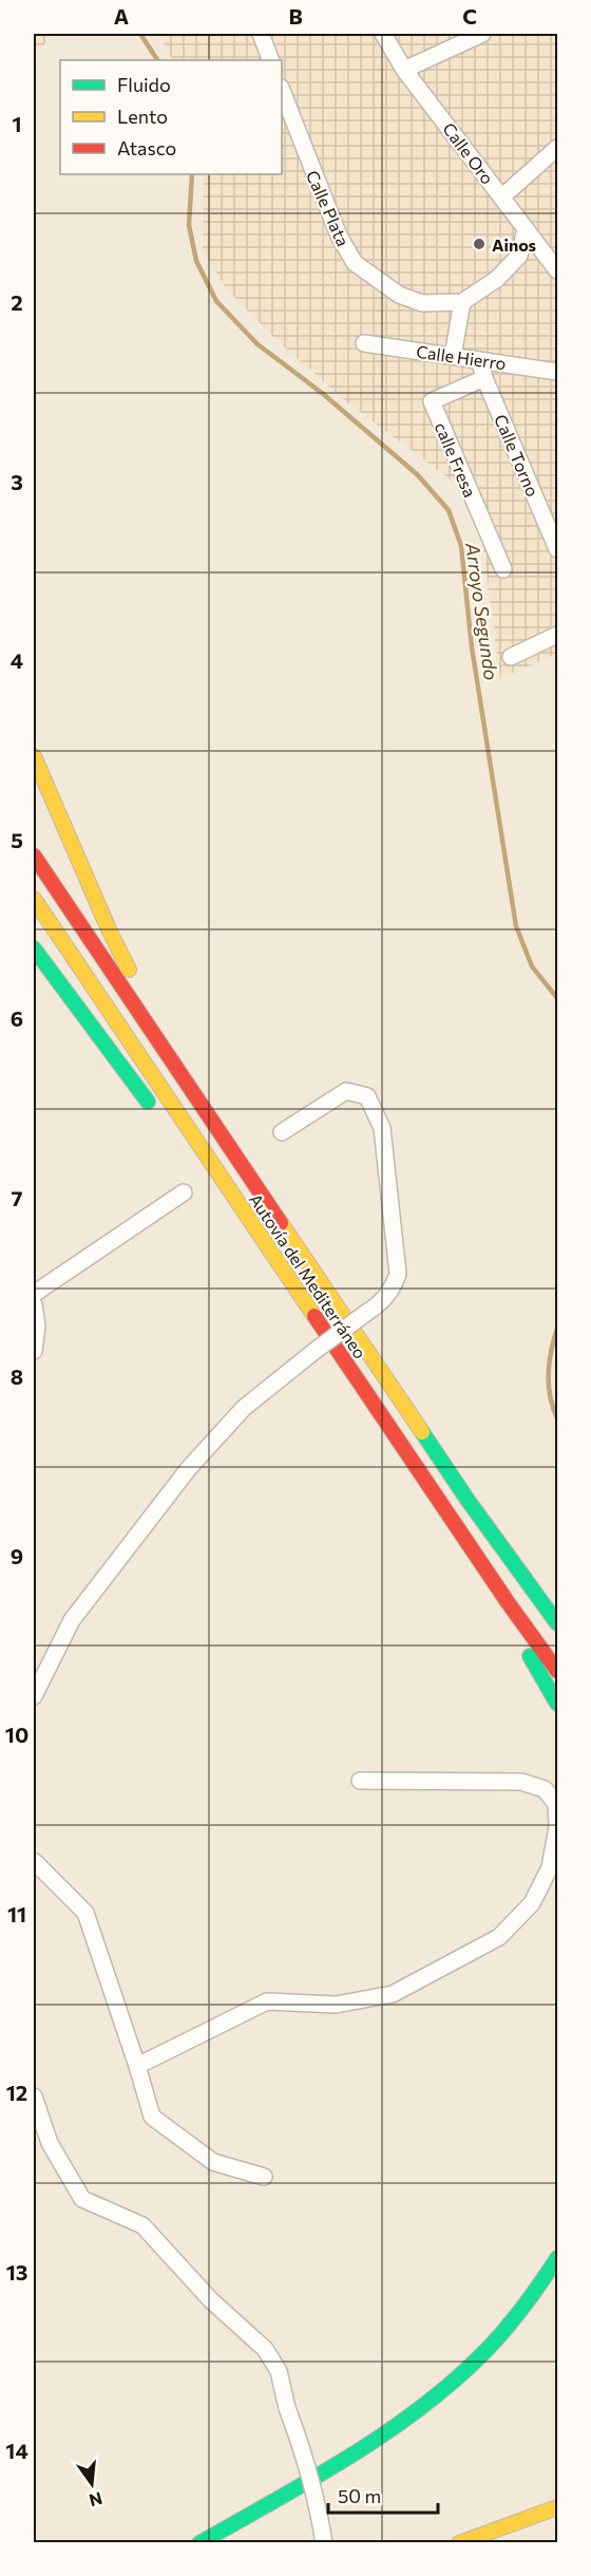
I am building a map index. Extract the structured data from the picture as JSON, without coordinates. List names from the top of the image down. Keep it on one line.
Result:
{"streets":{"highway":["Autovía del Mediterráneo"],"street":["Calle Oro","Calle Plata","Calle Hierro","Calle Torno","calle Fresa"]},"crossings":[["Calle Hierro","Calle Torno"],["Calle Torno","calle Fresa"]],"water":["Arroyo Segundo"],"places":["Ainos"],"legend":["Fluido","Lento","Atasco"],"scale_bar":"50 m","north":"bottom","grid":{"columns":["A","B","C"],"rows":["1","2","3","4","5","6","7","8","9","10","11","12","13","14"]}}
